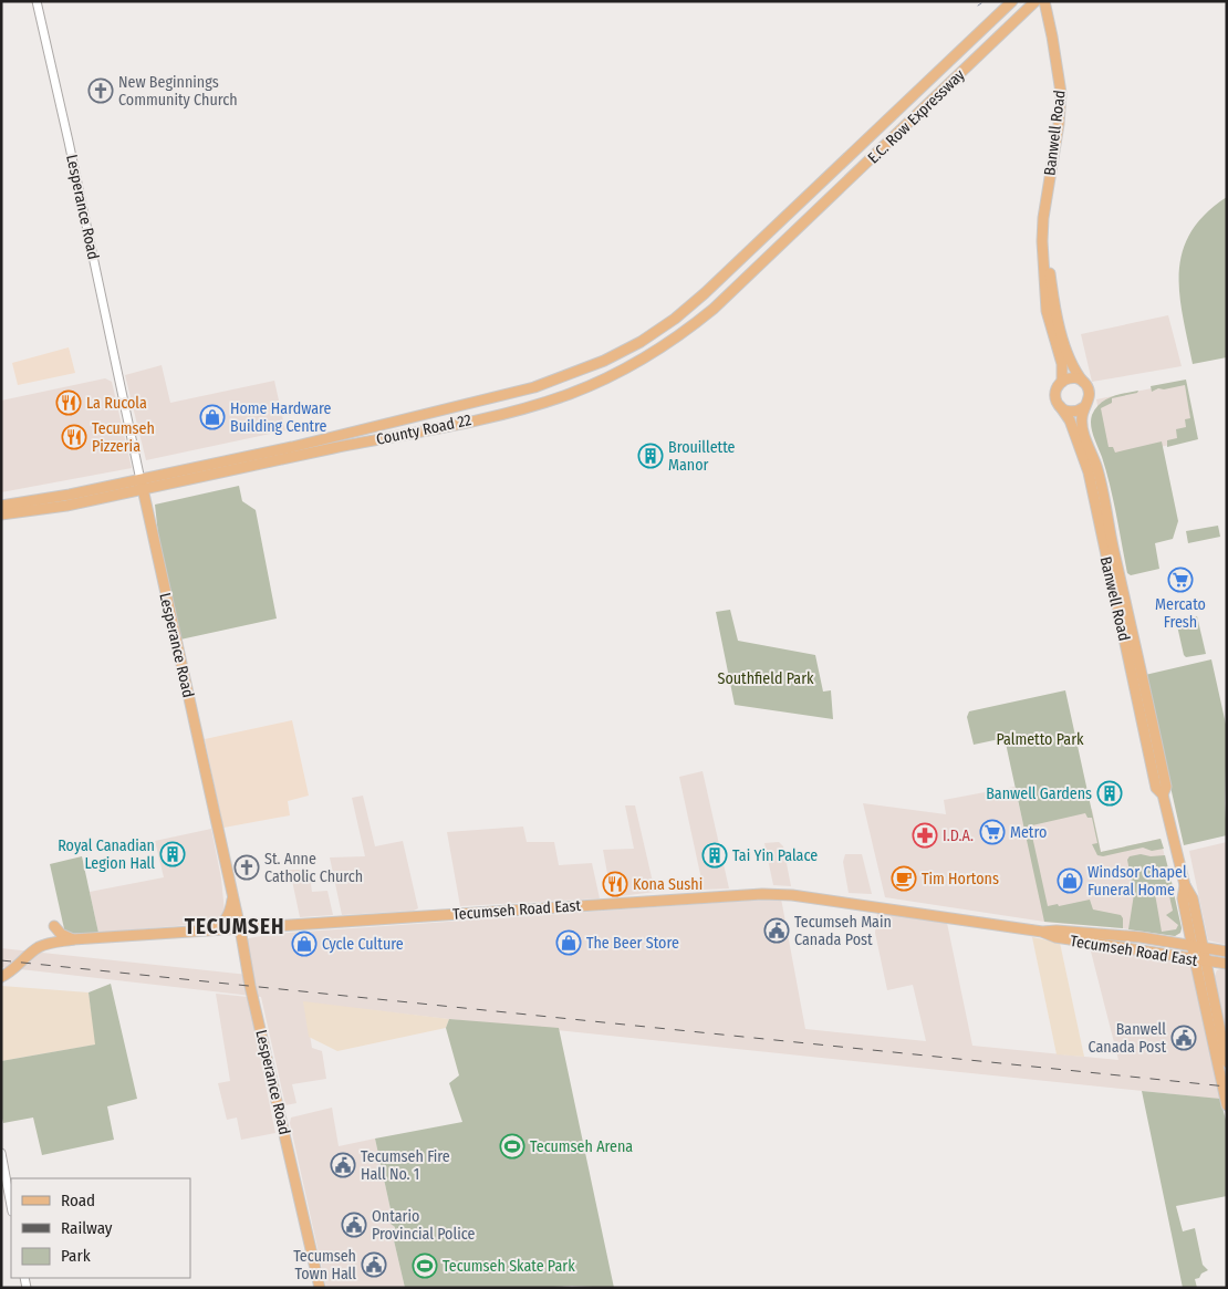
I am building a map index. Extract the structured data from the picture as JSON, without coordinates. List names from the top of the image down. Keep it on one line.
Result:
{"streets":{"main road":["E.C. Row Expressway","Banwell Road","Lesperance Road","County Road 22","Tecumseh Road East"]},"crossings":[["E.C. Row Expressway","County Road 22"],["Banwell Road","Tecumseh Road East"],["Lesperance Road","County Road 22"],["Lesperance Road","Tecumseh Road East"]],"districts":["TECUMSEH"],"parks":["Southfield Park","Palmetto Park"],"places":{"church":["New Beginnings Community Church","St. Anne Catholic Church"],"restaurant":["La Rucola","Tecumseh Pizzeria","Kona Sushi"],"shop":["Home Hardware Building Centre","Windsor Chapel Funeral Home","The Beer Store","Cycle Culture"],"building":["Brouillette Manor","Banwell Gardens","Royal Canadian Legion Hall","Tai Yin Palace"],"supermarket":["Mercato Fresh","Metro"],"pharmacy":["I.D.A."],"cafe":["Tim Hortons"],"public building":["Tecumseh Main Canada Post","Banwell Canada Post","Tecumseh Fire Hall No. 1","Ontario Provincial Police","Tecumseh Town Hall"],"sports":["Tecumseh Arena","Tecumseh Skate Park"]},"legend":["Road","Railway","Park"]}
